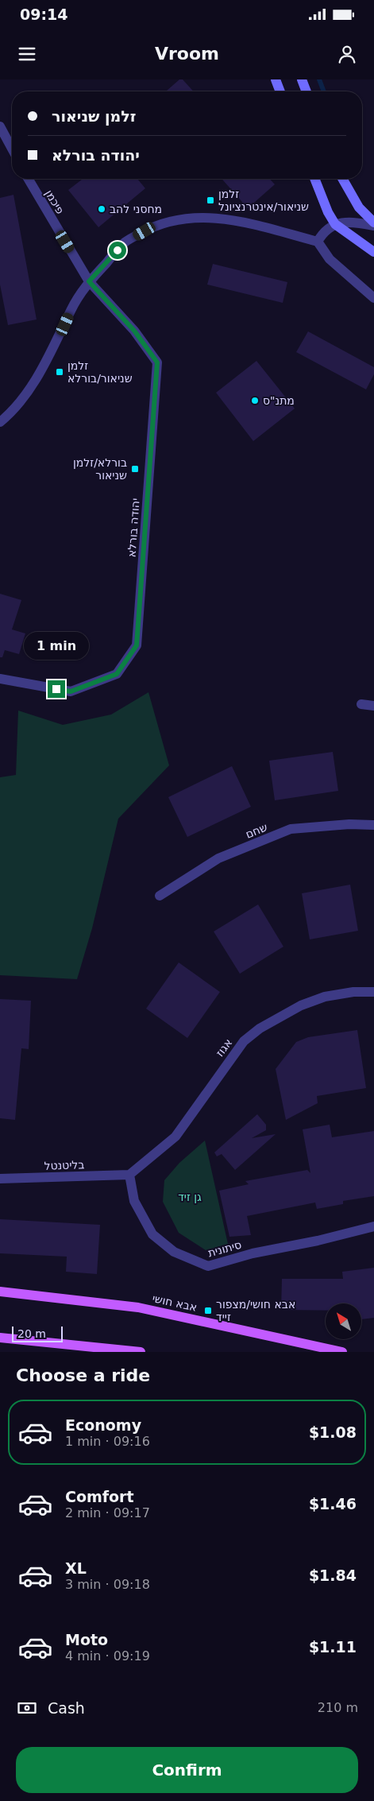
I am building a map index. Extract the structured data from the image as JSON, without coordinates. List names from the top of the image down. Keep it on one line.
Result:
{"streets":{"main road":["אבא חושי"],"street":["פיכמן","יהודה בורלא","שחם","אגוז","בליטנטל","סיתונית"]},"crossings":[["פיכמן","יהודה בורלא"],["אגוז","בליטנטל"],["אגוז","סיתונית"],["בליטנטל","סיתונית"]],"parks":["גן זיד"],"places":{"transit":["זלמן שניאור/אינטרנציונל","זלמן שניאור/בורלא","בורלא/זלמן שניאור","אבא חושי/מצפור זייד"],"other":["מחסני להב","מתנ\"ס"]},"scale_bar":"20 m","north":"top left","page":{"status":"09:14","header":"Vroom","banner":["זלמן שניאור","יהודה בורלא"],"bubble":"1 min","scale":"20 m","heading":"Choose a ride","list":[{"name":"Economy","note":"1 min · 09:16","value":"$1.08"},{"name":"Comfort","note":"2 min · 09:17","value":"$1.46"},{"name":"XL","note":"3 min · 09:18","value":"$1.84"},{"name":"Moto","note":"4 min · 09:19","value":"$1.11"}],"pay":["Cash","210 m"],"buttons":"Confirm"}}
